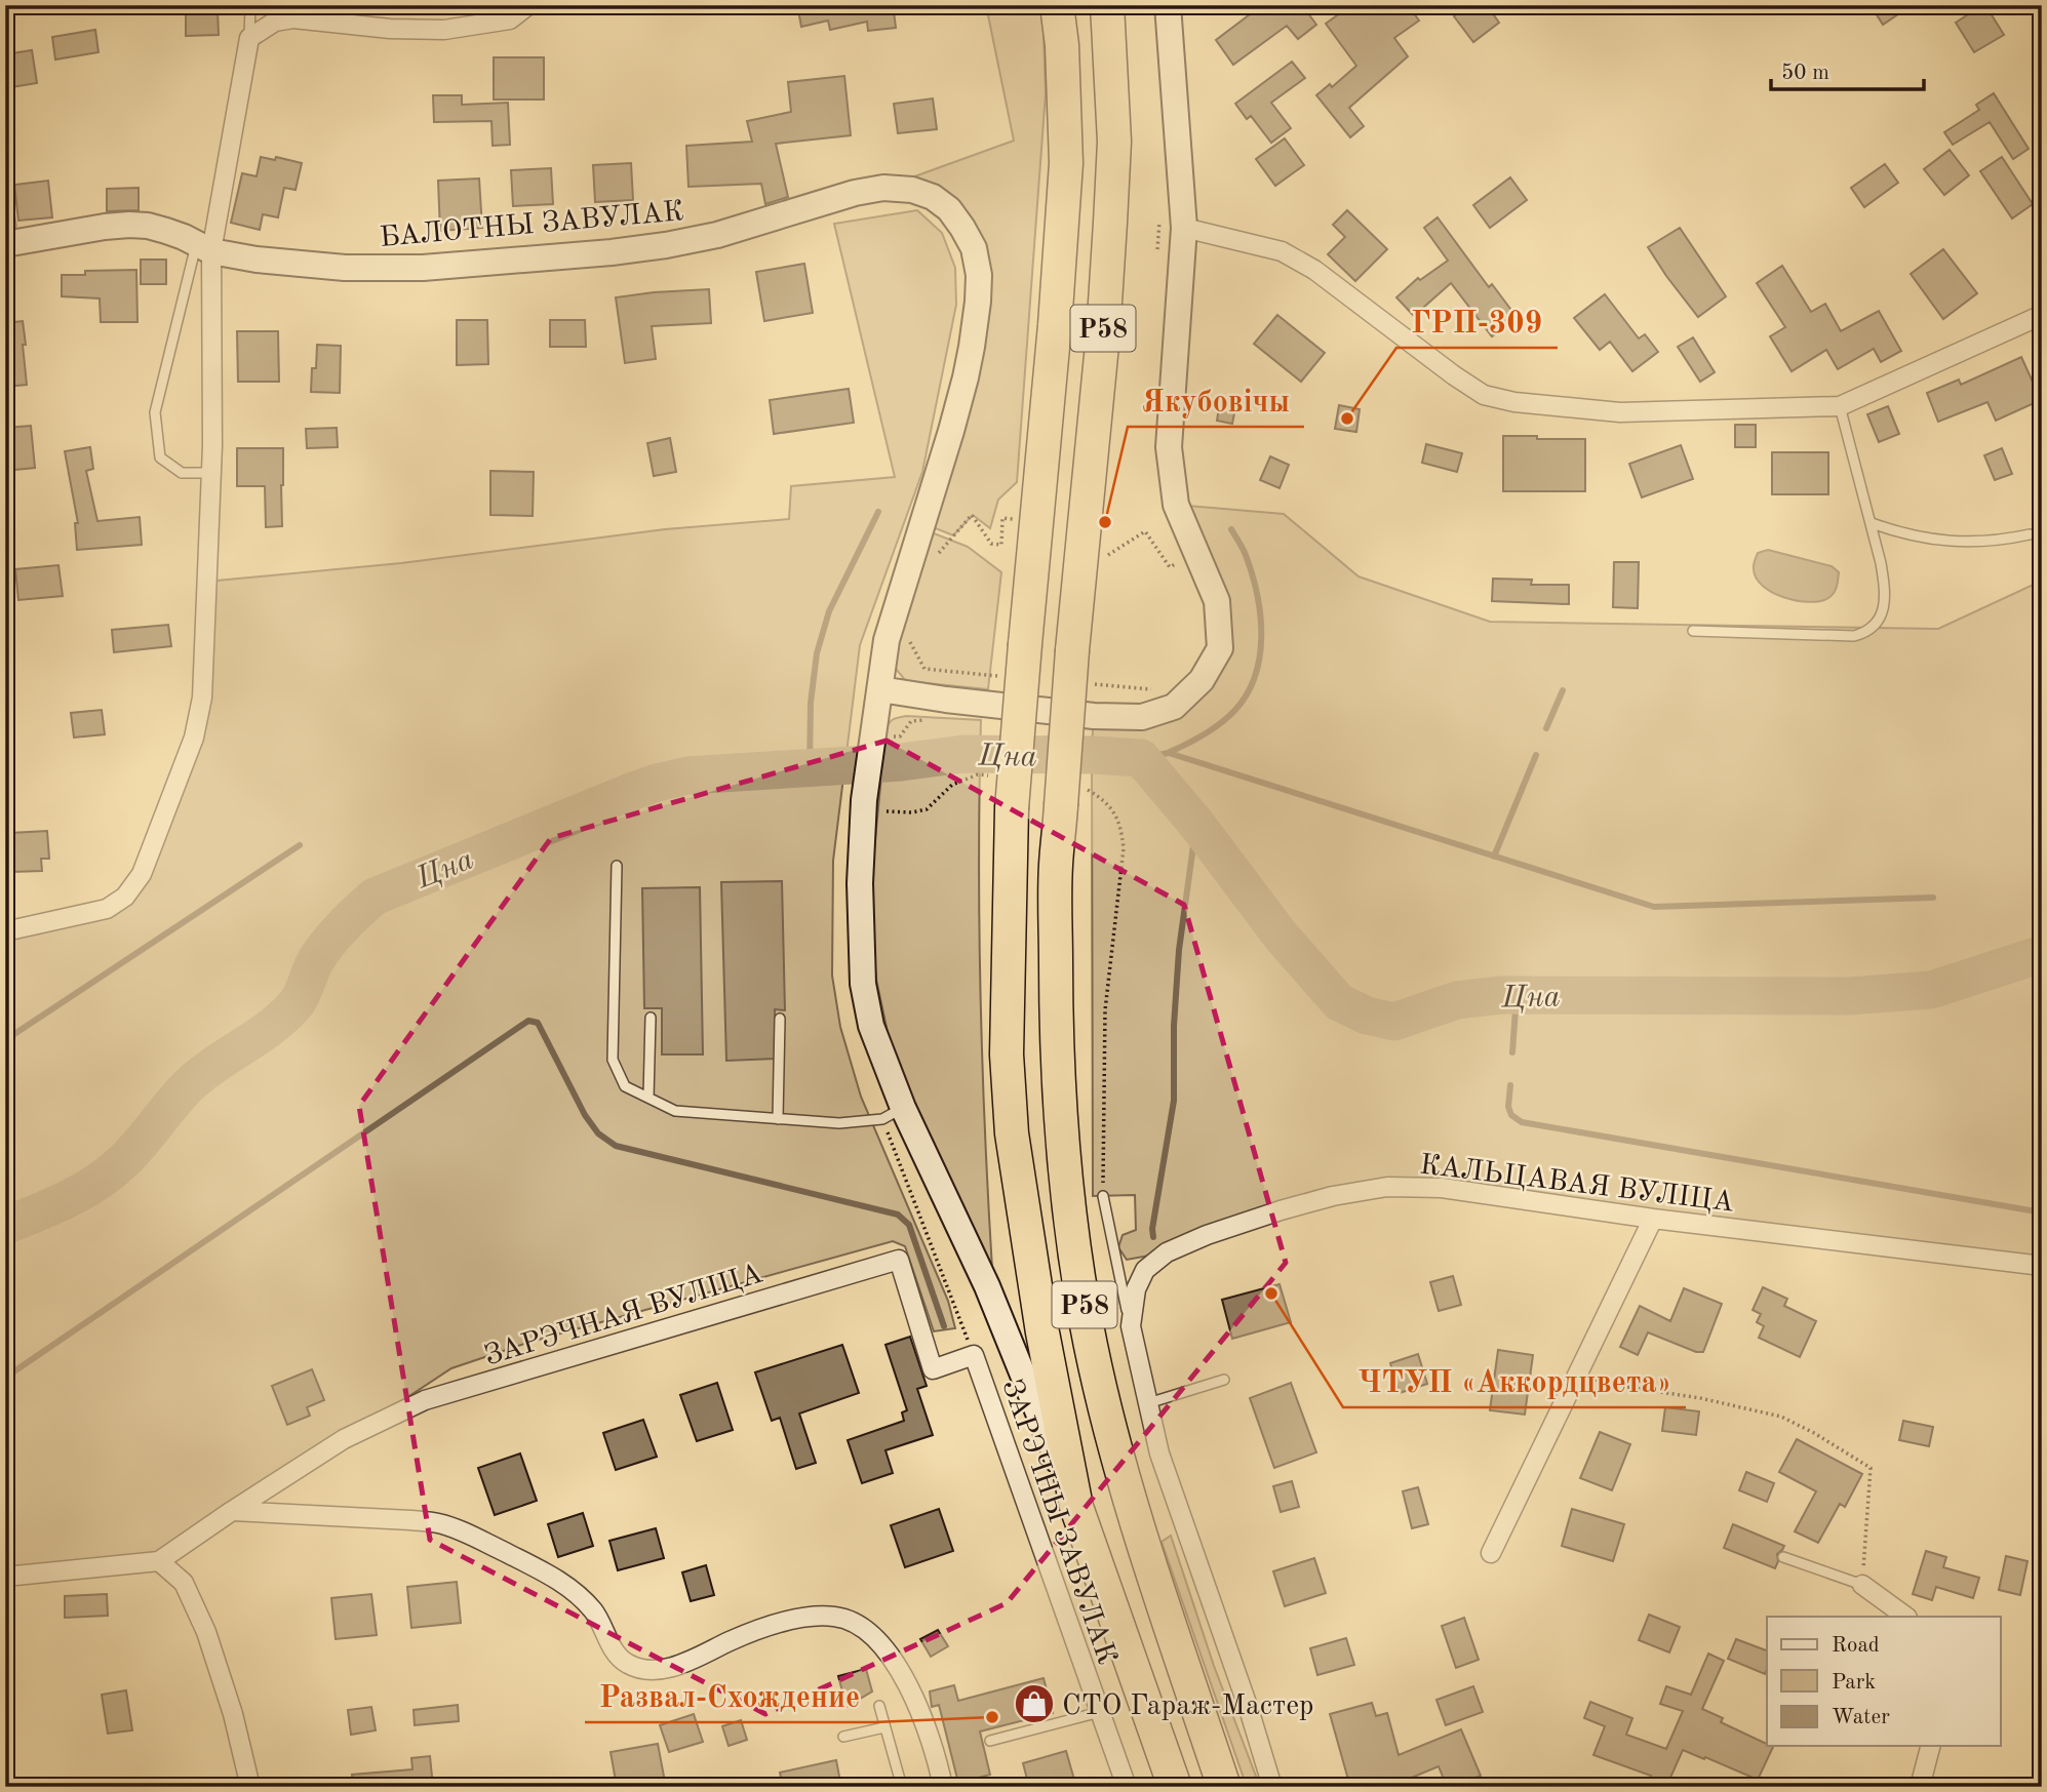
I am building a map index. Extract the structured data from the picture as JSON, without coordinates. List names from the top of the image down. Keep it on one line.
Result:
{"streets":{"highway":["Р58"],"main road":["БАЛОТНЫ ЗАВУЛАК"],"street":["КАЛЬЦАВАЯ ВУЛІЦА","ЗАРЭЧНАЯ ВУЛІЦА","ЗАРЭЧНЫ ЗАВУЛАК"]},"crossings":[["БАЛОТНЫ ЗАВУЛАК","Р58"],["ЗАРЭЧНАЯ ВУЛІЦА","ЗАРЭЧНЫ ЗАВУЛАК"]],"water":["Цна"],"places":{"other":["ГРП-309","Якубовічы","ЧТУП «Аккордцвета»","Развал-Схождение"],"shop":["СТО Гараж-Мастер"]},"legend":["Road","Park","Water"],"scale_bar":"50 m"}
